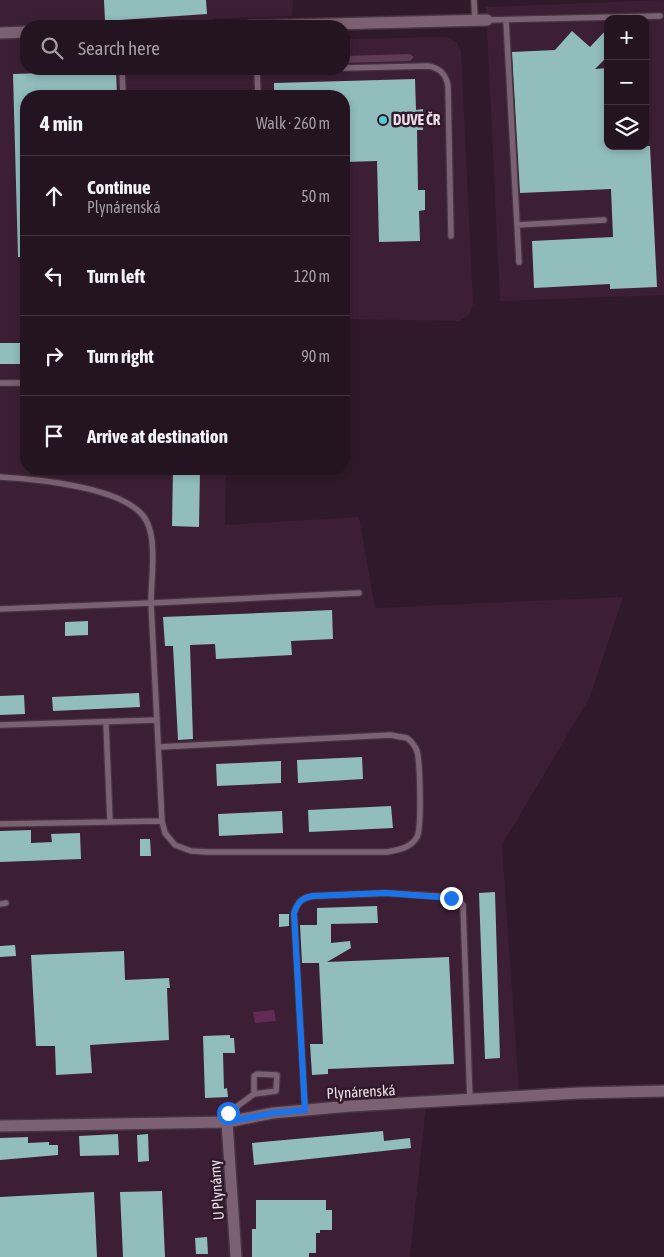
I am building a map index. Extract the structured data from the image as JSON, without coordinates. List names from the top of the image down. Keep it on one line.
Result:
{"streets":{"street":["Plynárenská","U Plynárny"]},"crossings":[["Plynárenská","U Plynárny"]],"places":["DUVE ČR"],"page":{"map_buttons":["+","−"],"search":"Search here","heading":["4 min","Walk · 260 m"],"list":[["Continue","Plynárenská","50 m"],["Turn left","120 m"],["Turn right","90 m"],"Arrive at destination"]}}
